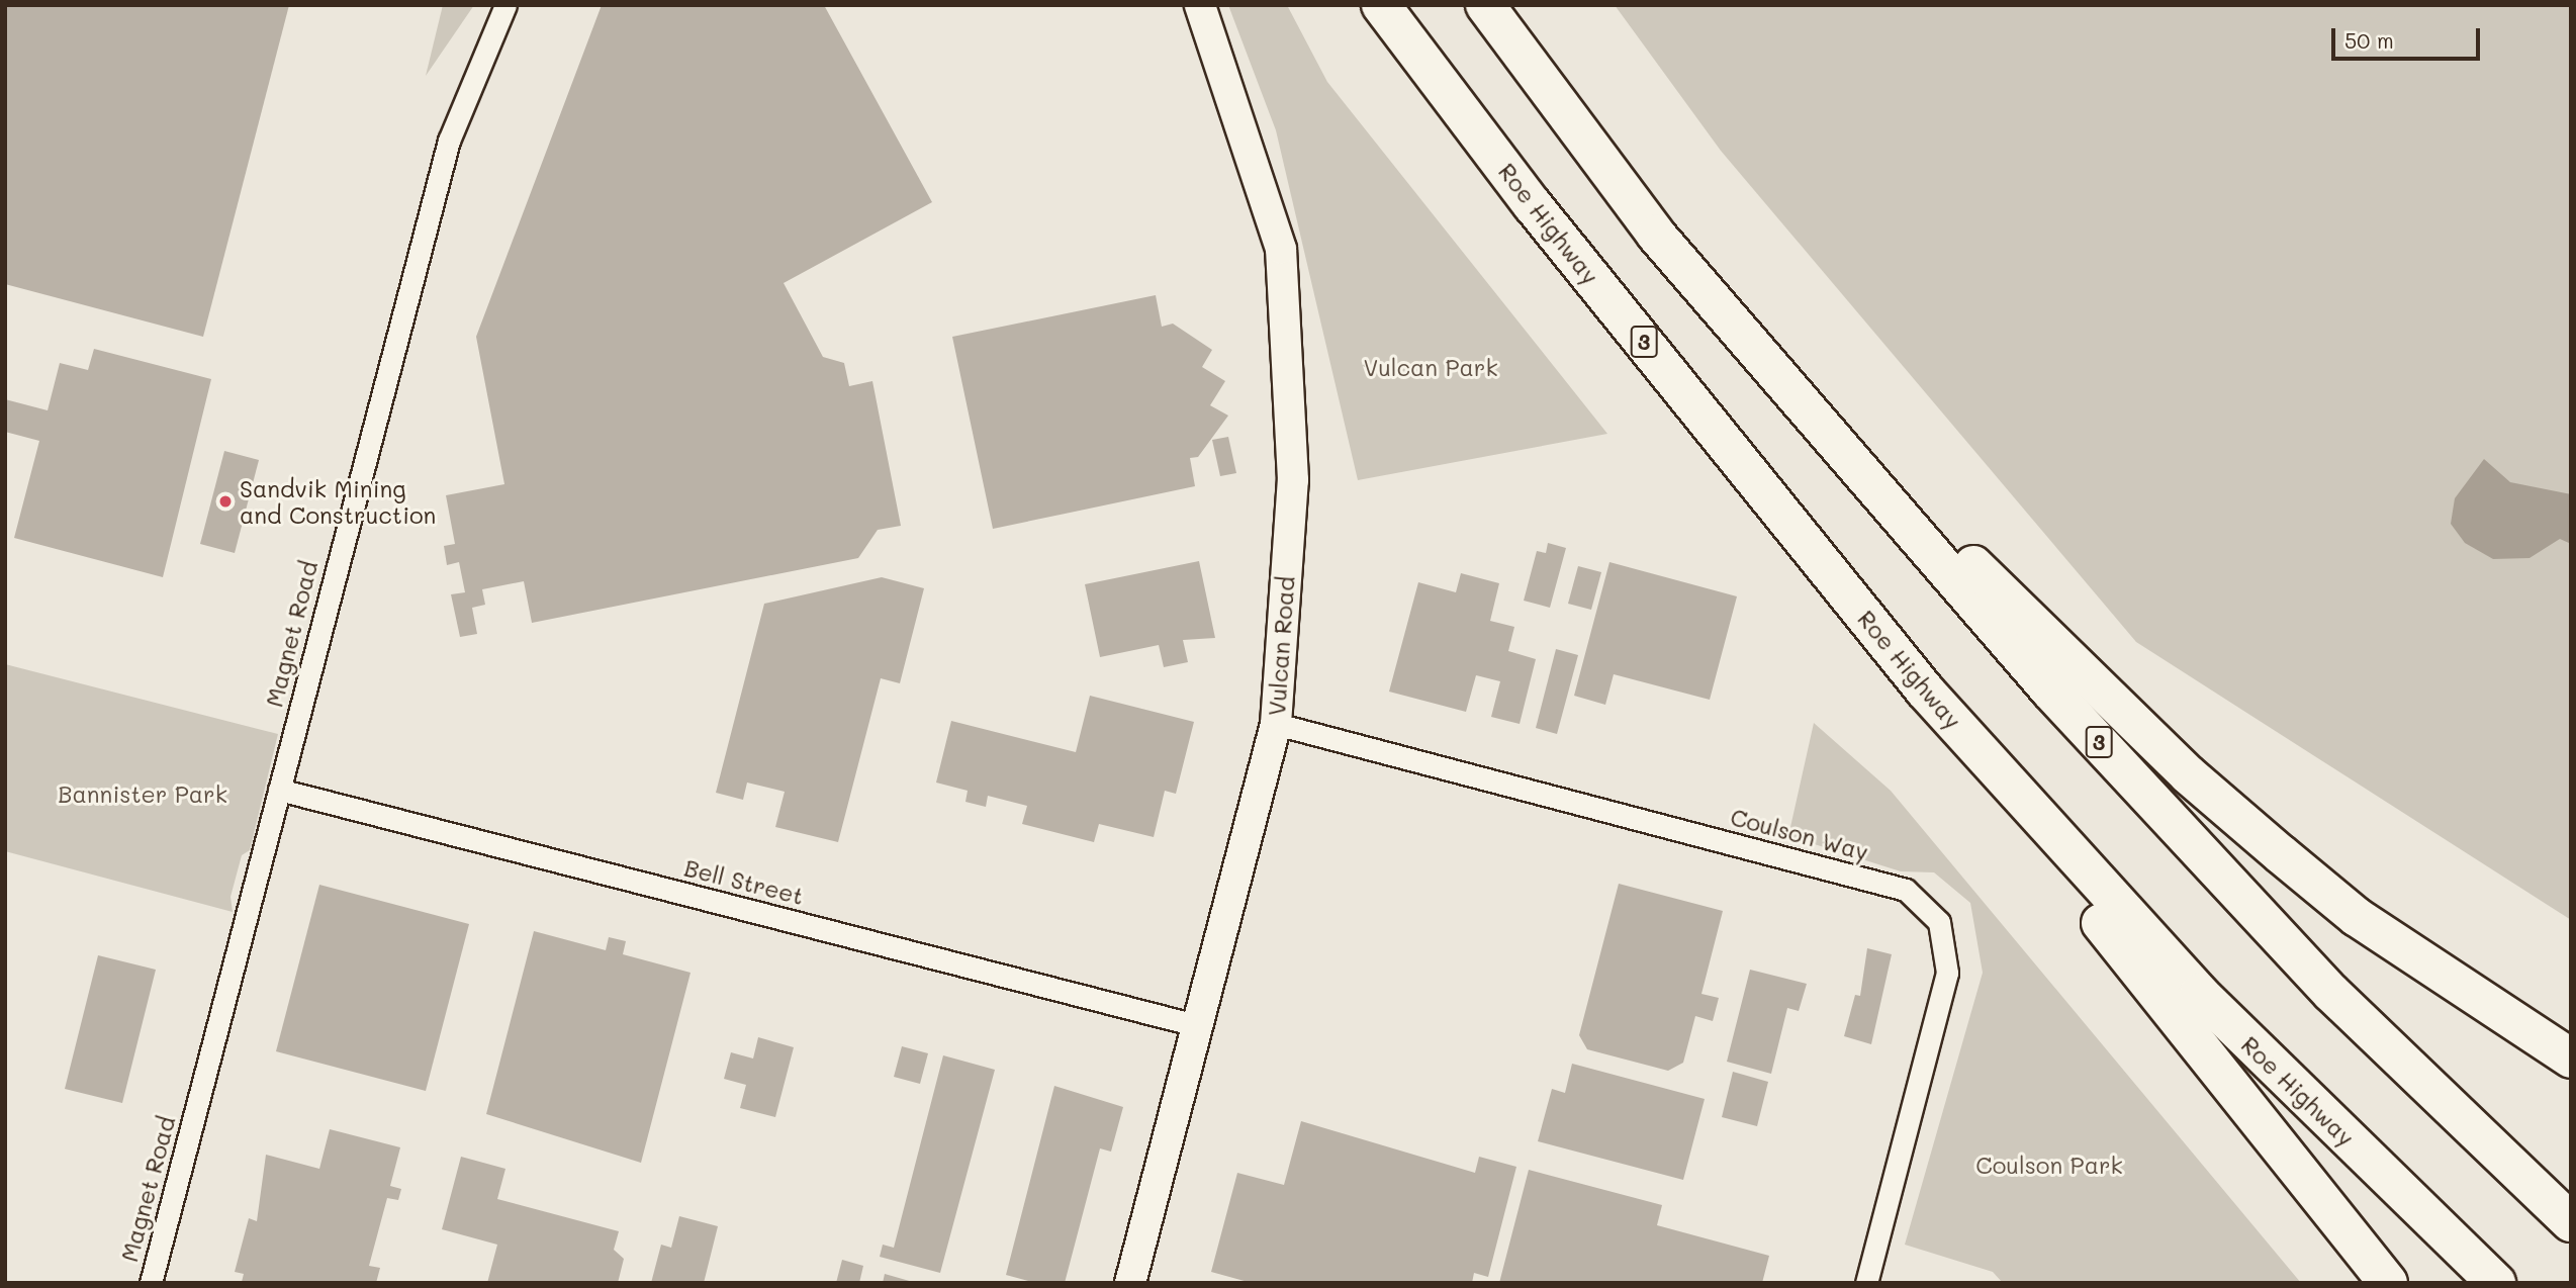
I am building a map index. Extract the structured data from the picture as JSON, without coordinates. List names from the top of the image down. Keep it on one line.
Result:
{"streets":{"highway":["Roe Highway","3"],"street":["Magnet Road","Vulcan Road","Coulson Way","Bell Street"]},"crossings":[["Magnet Road","Bell Street"],["Vulcan Road","Coulson Way"],["Vulcan Road","Bell Street"]],"parks":["Vulcan Park","Bannister Park","Coulson Park"],"places":["Sandvik Mining and Construction"],"scale_bar":"50 m"}
